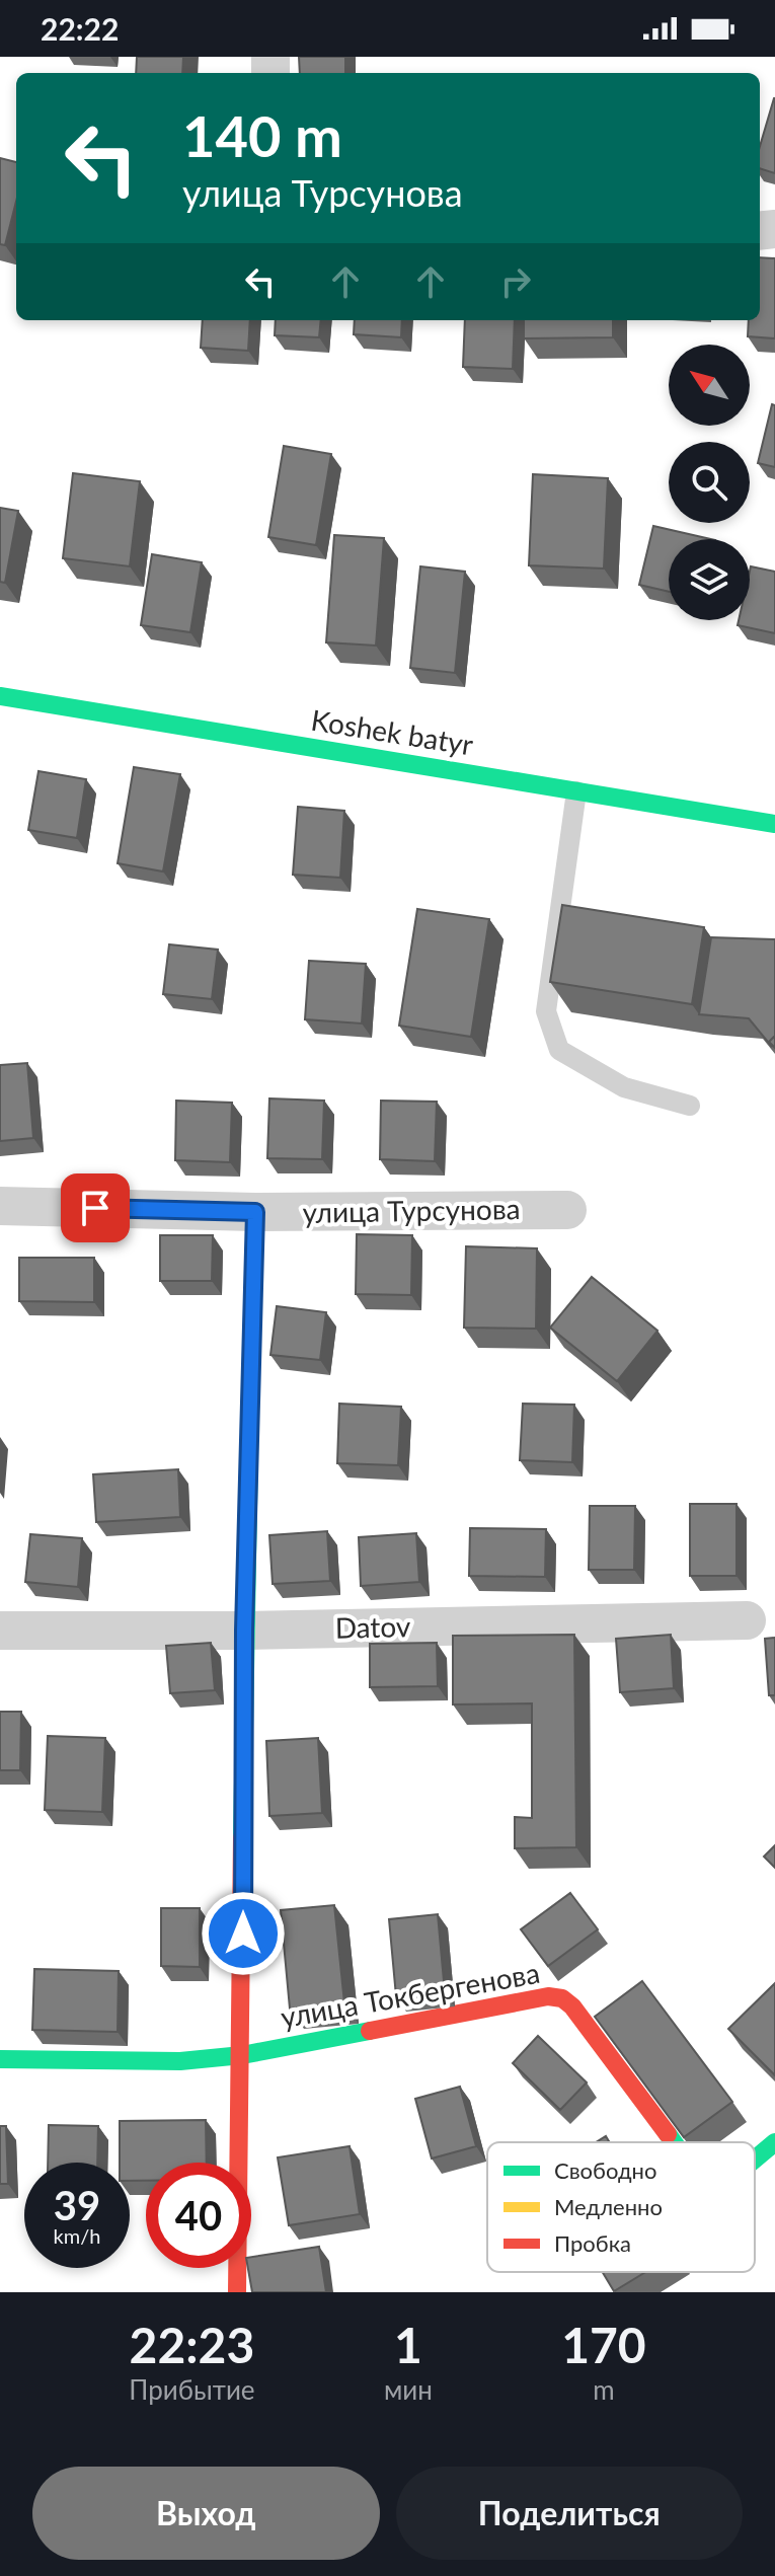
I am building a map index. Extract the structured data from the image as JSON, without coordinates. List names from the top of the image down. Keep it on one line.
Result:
{"streets":{"street":["Koshek batyr","улица Турсунова","Datov","улица Токбергенова"]},"legend":["Свободно","Медленно","Пробка"],"north":"top left","page":{"status":"22:22","turn":["140 m","улица Турсунова"],"speed":"39 km/h","limit":"40","eta":["22:23","Прибытие","1","мин","170","m"],"buttons":["Выход","Поделиться"]}}
